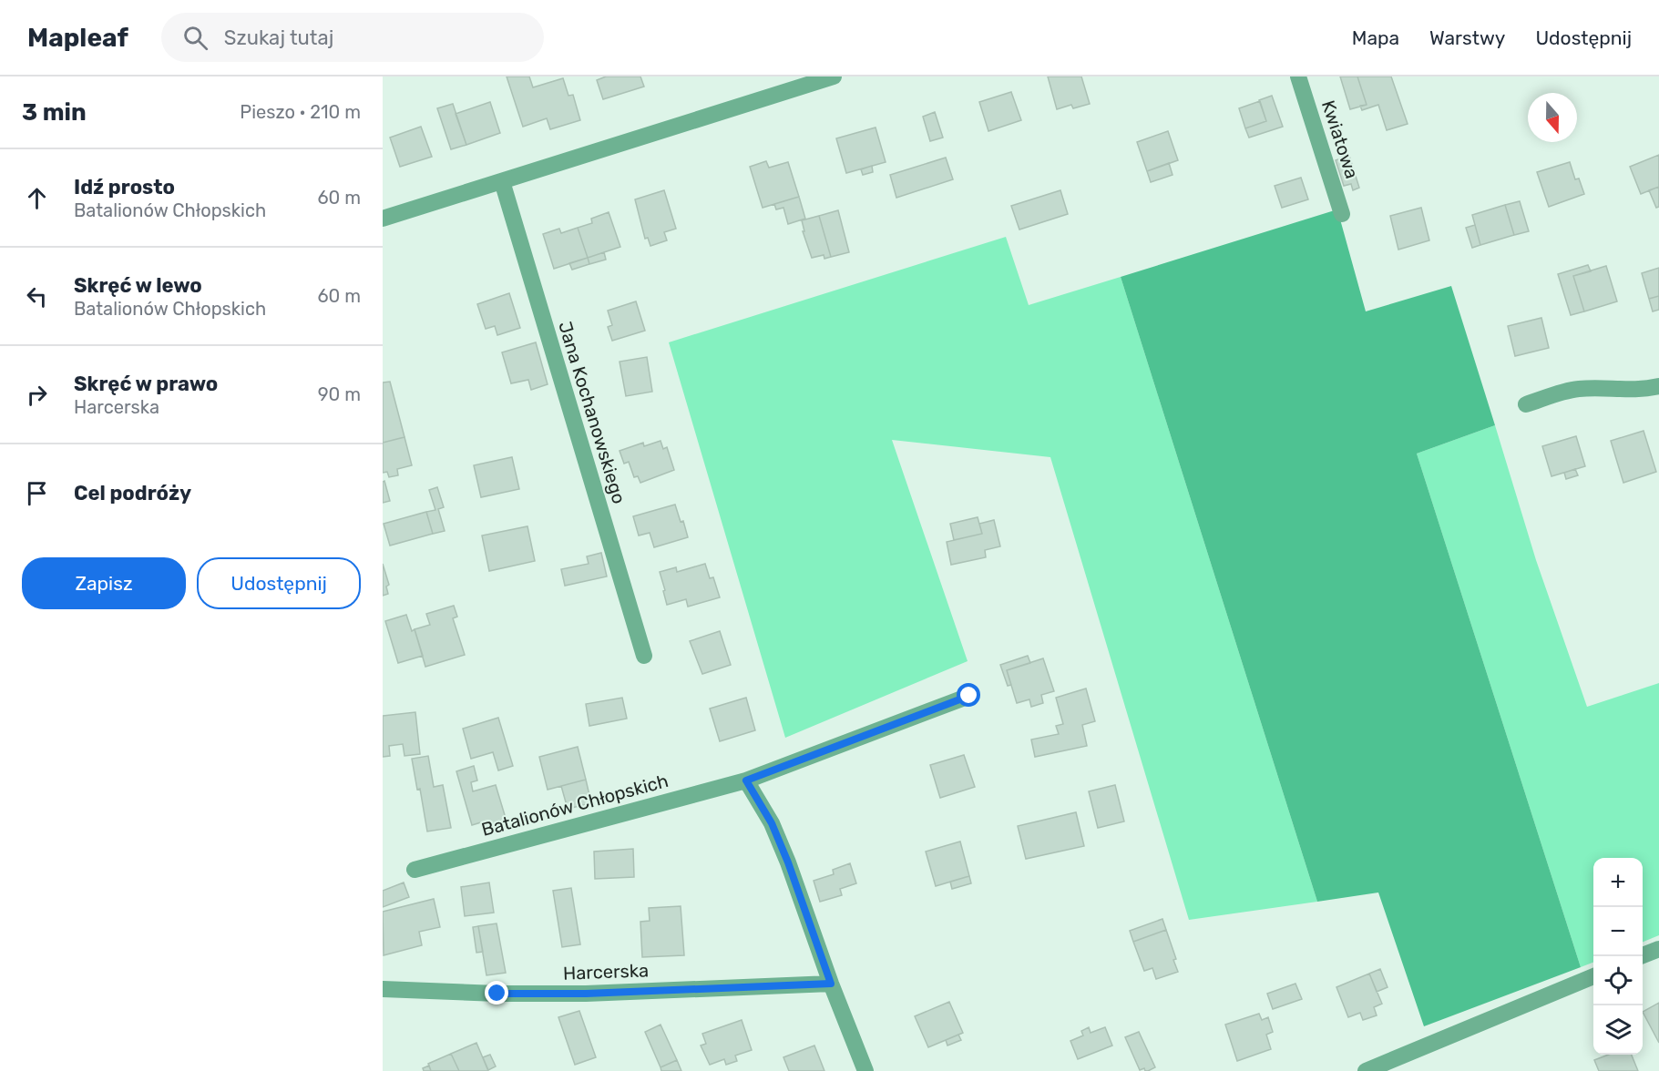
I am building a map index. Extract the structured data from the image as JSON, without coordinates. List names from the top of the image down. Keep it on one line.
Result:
{"streets":{"street":["Kwiatowa","Jana Kochanowskiego","Batalionów Chłopskich","Harcerska"]},"north":"bottom","page":{"header":"Mapleaf","search":"Szukaj tutaj","nav":["Mapa","Warstwy","Udostępnij"],"heading":["3 min","Pieszo · 210 m"],"list":[["Idź prosto","Batalionów Chłopskich","60 m"],["Skręć w lewo","Batalionów Chłopskich","60 m"],["Skręć w prawo","Harcerska","90 m"],"Cel podróży"],"buttons":["Zapisz","Udostępnij"],"map_buttons":["+","−"]}}
